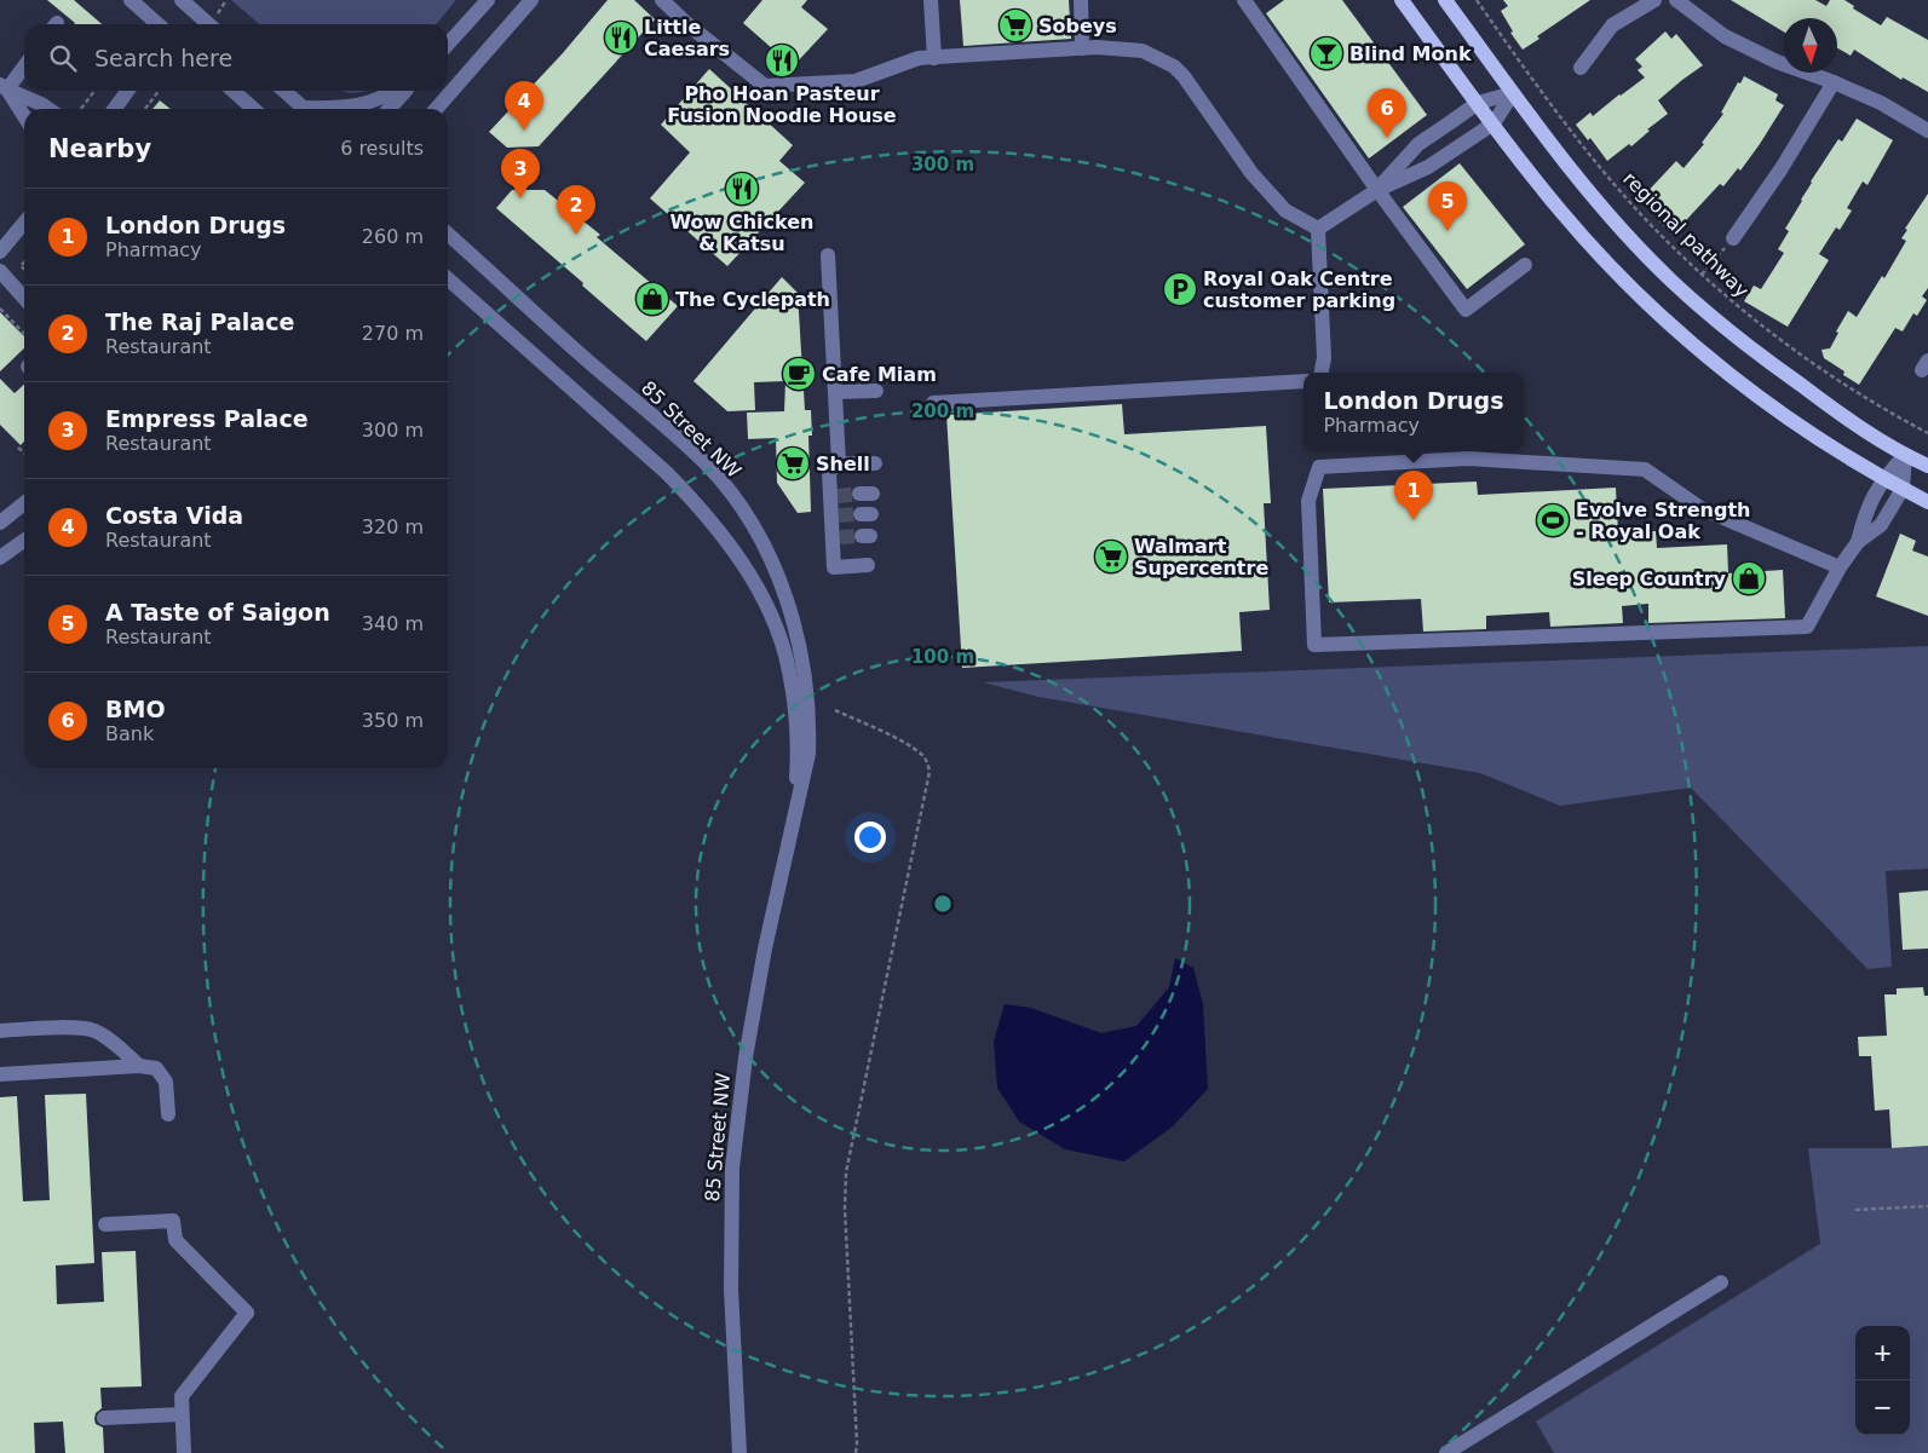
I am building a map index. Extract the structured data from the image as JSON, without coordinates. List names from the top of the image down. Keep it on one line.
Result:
{"streets":{"street":["85 Street NW"],"path":["regional pathway"]},"places":{"supermarket":["Sobeys","Shell","Walmart Supercentre"],"restaurant":["Little Caesars","Pho Hoan Pasteur Fusion Noodle House","Wow Chicken & Katsu"],"bar":["Blind Monk"],"parking":["Royal Oak Centre customer parking"],"shop":["The Cyclepath","Sleep Country"],"cafe":["Cafe Miam"],"sports":["Evolve Strength - Royal Oak"]},"north":"bottom","page":{"search":"Search here","pins":["4","6","3","5","2","1"],"heading":["Nearby","6 results"],"list":[{"mark":"1","name":"London Drugs","note":"Pharmacy","value":"260 m"},{"mark":"2","name":"The Raj Palace","note":"Restaurant","value":"270 m"},{"mark":"3","name":"Empress Palace","note":"Restaurant","value":"300 m"},{"mark":"4","name":"Costa Vida","note":"Restaurant","value":"320 m"},{"mark":"5","name":"A Taste of Saigon","note":"Restaurant","value":"340 m"},{"mark":"6","name":"BMO","note":"Bank","value":"350 m"}],"popup":["London Drugs","Pharmacy"],"map_buttons":["+","−"]},"rings":["300 m","200 m","100 m"]}
